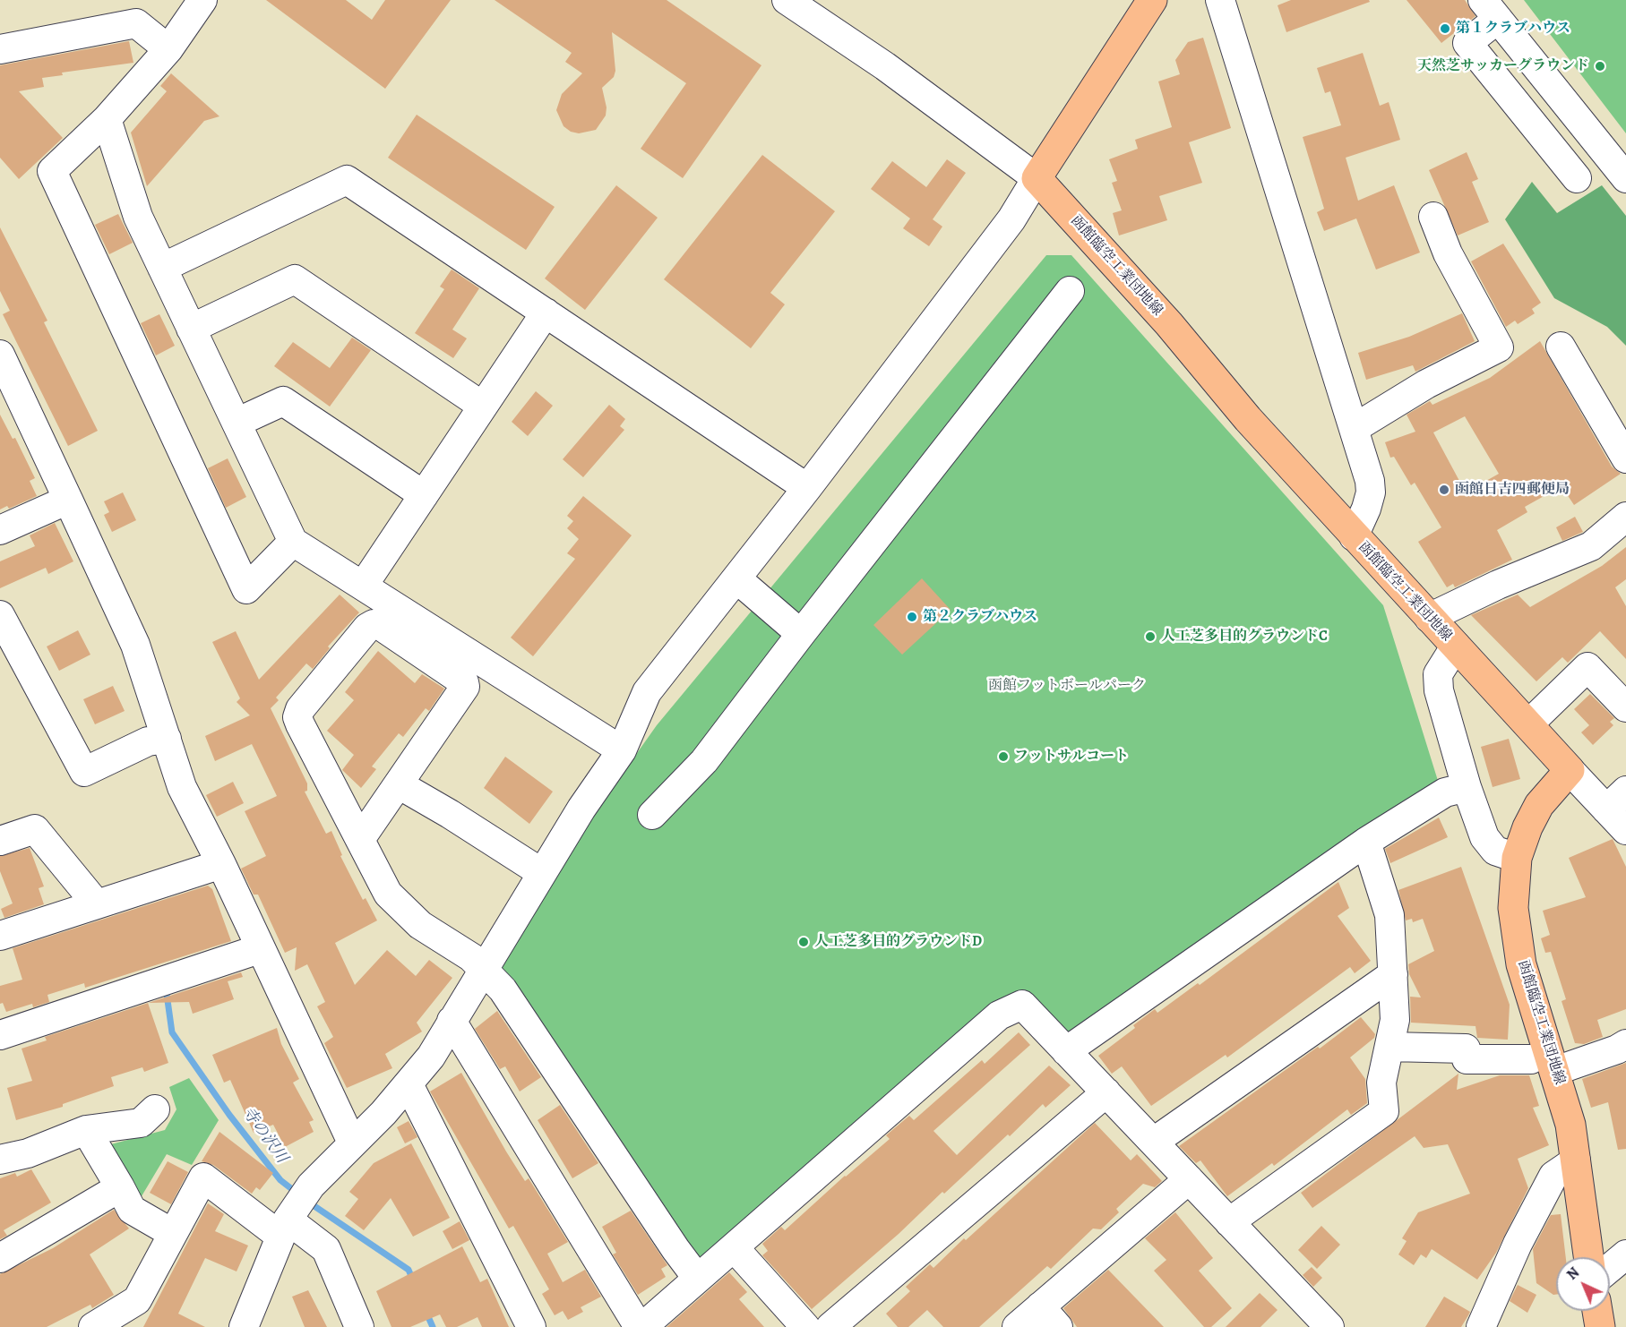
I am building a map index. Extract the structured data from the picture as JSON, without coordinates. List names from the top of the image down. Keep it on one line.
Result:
{"streets":{"main road":["函館臨空工業団地線"]},"water":["寺の沢川"],"parks":["函館フットボールパーク"],"places":["第１クラブハウス","天然芝サッカーグラウンド","函館日吉四郵便局","第２クラブハウス","人工芝多目的グラウンドC","フットサルコート","人工芝多目的グラウンドD"],"north":"top left"}
